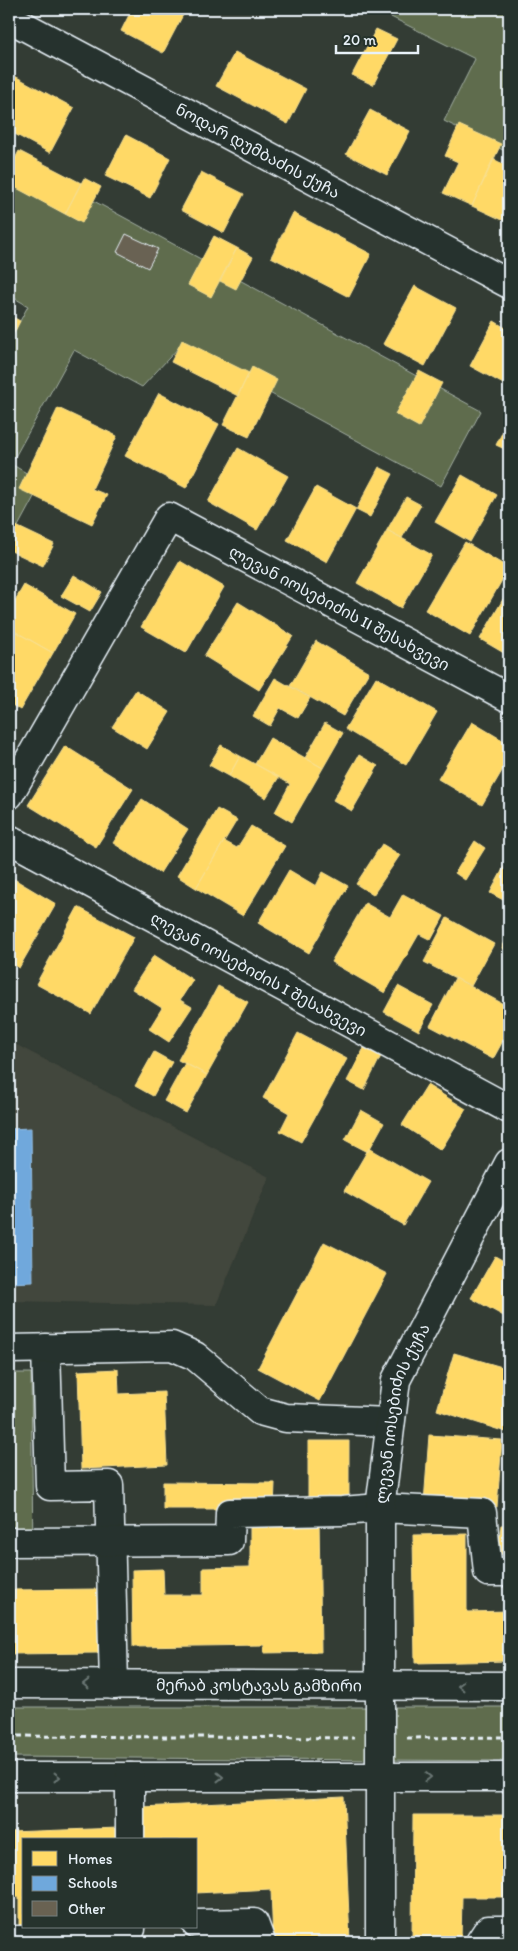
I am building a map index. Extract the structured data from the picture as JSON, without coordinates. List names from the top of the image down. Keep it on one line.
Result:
{"streets":{"street":["ნოდარ დუმბაძის ქუჩა","ლევან იოსებიძის II შესახვევი","ლევან იოსებიძის I შესახვევი","ლევან იოსებიძის ქუჩა","მერაბ კოსტავას გამზირი"]},"crossings":[["ლევან იოსებიძის ქუჩა","მერაბ კოსტავას გამზირი"]],"legend":["Homes","Schools","Other"],"scale_bar":"20 m"}
